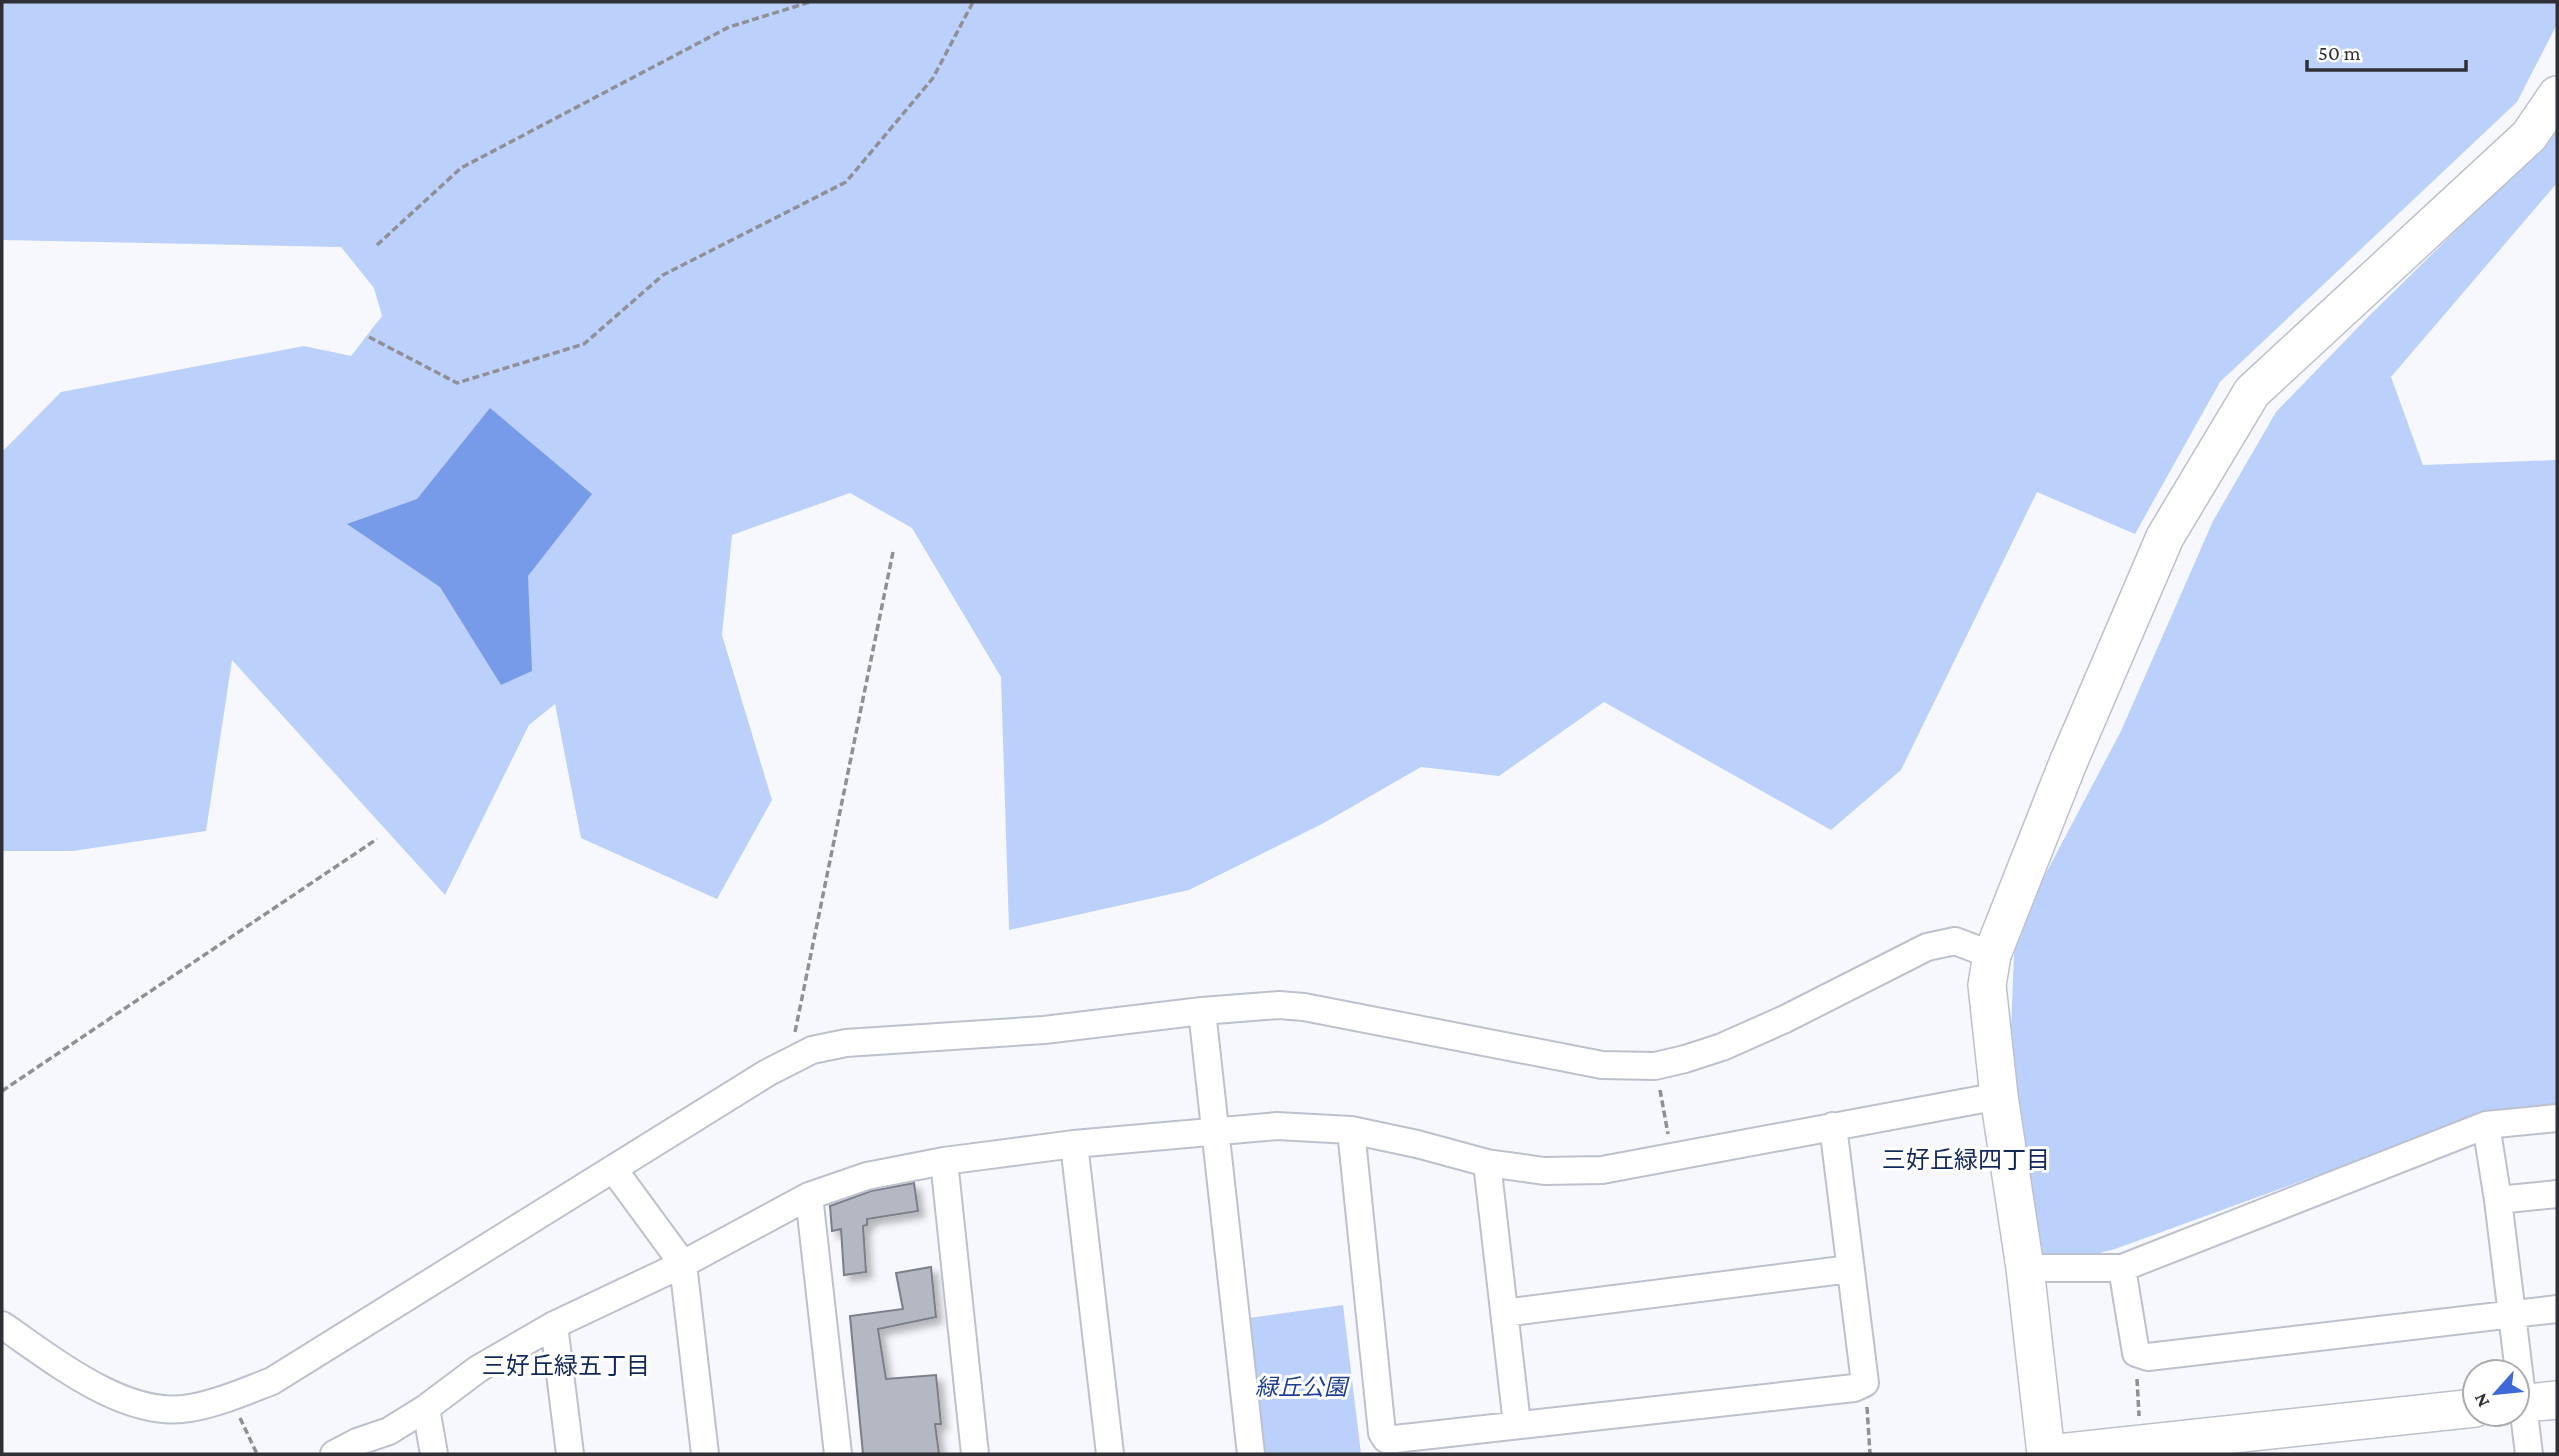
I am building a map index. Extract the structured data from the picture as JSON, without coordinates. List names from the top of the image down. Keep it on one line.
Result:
{"districts":["三好丘緑四丁目","三好丘緑五丁目"],"parks":["緑丘公園"],"scale_bar":"50 m","north":"bottom left"}
